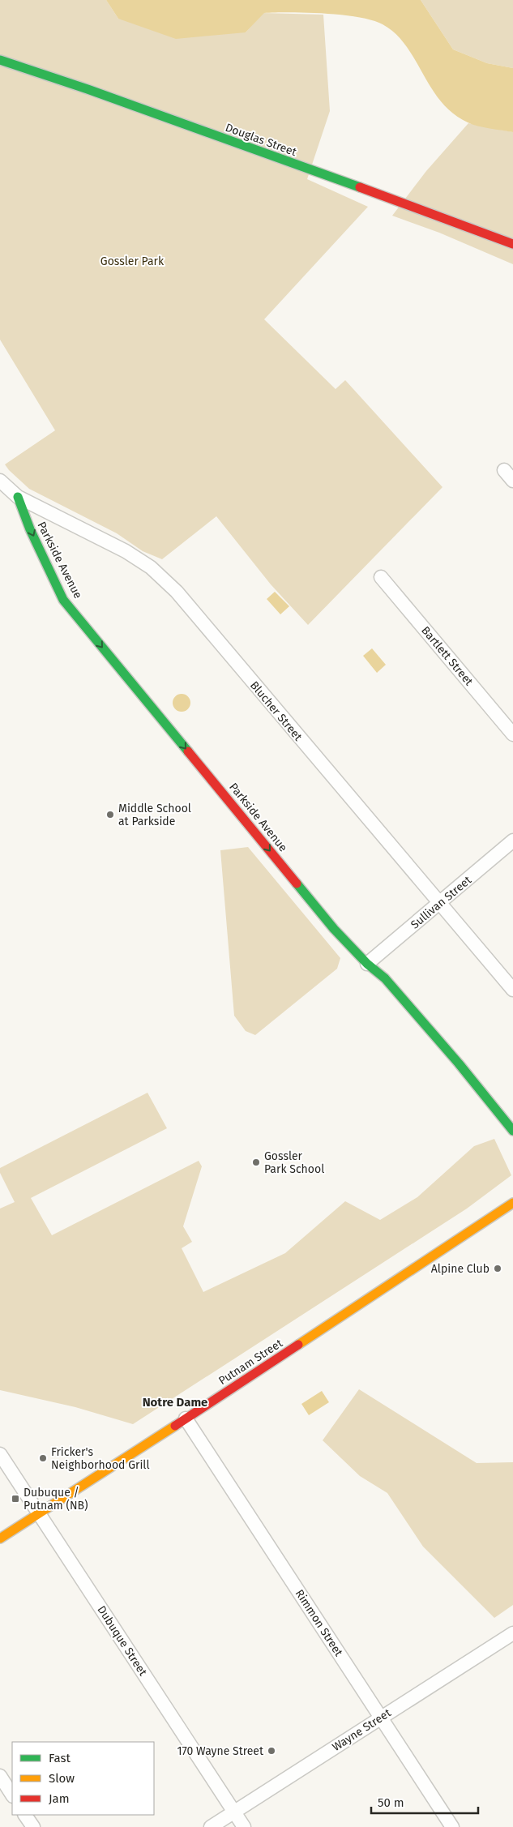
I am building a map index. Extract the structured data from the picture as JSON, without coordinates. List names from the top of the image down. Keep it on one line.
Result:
{"streets":{"street":["Douglas Street","Parkside Avenue","Bartlett Street","Blucher Street","Sullivan Street","Putnam Street","Rimmon Street","Dubuque Street","Wayne Street"]},"crossings":[["Parkside Avenue","Blucher Street"],["Parkside Avenue","Sullivan Street"],["Blucher Street","Sullivan Street"],["Putnam Street","Rimmon Street"],["Putnam Street","Dubuque Street"],["Rimmon Street","Wayne Street"],["Dubuque Street","Wayne Street"]],"one_way":["Parkside Avenue"],"districts":["Notre Dame"],"parks":["Gossler Park"],"places":{"other":["Middle School at Parkside","Gossler Park School","Alpine Club","Fricker's Neighborhood Grill","170 Wayne Street"],"transit":["Dubuque / Putnam (NB)"]},"legend":["Fast","Slow","Jam"],"scale_bar":"50 m"}
